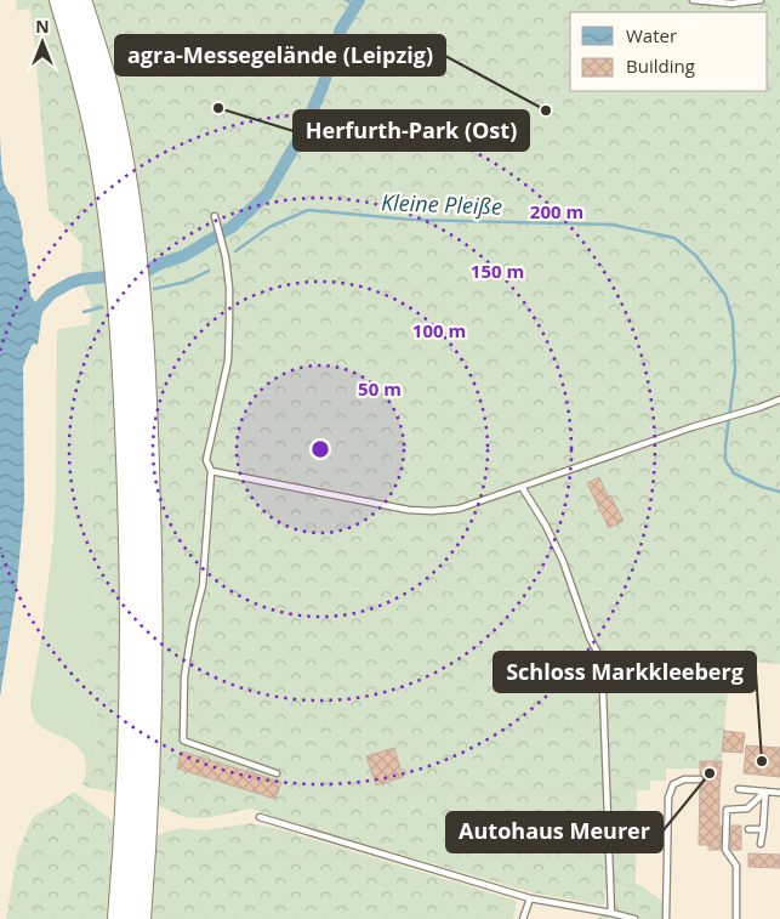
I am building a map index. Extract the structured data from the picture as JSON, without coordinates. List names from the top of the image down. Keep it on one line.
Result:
{"water":["Kleine Pleiße"],"places":["Herfurth-Park (Ost)","agra-Messegelände (Leipzig)","Schloss Markkleeberg","Autohaus Meurer"],"legend":["Water","Building"],"north":"top","rings":["200 m","150 m","100 m","50 m"]}
